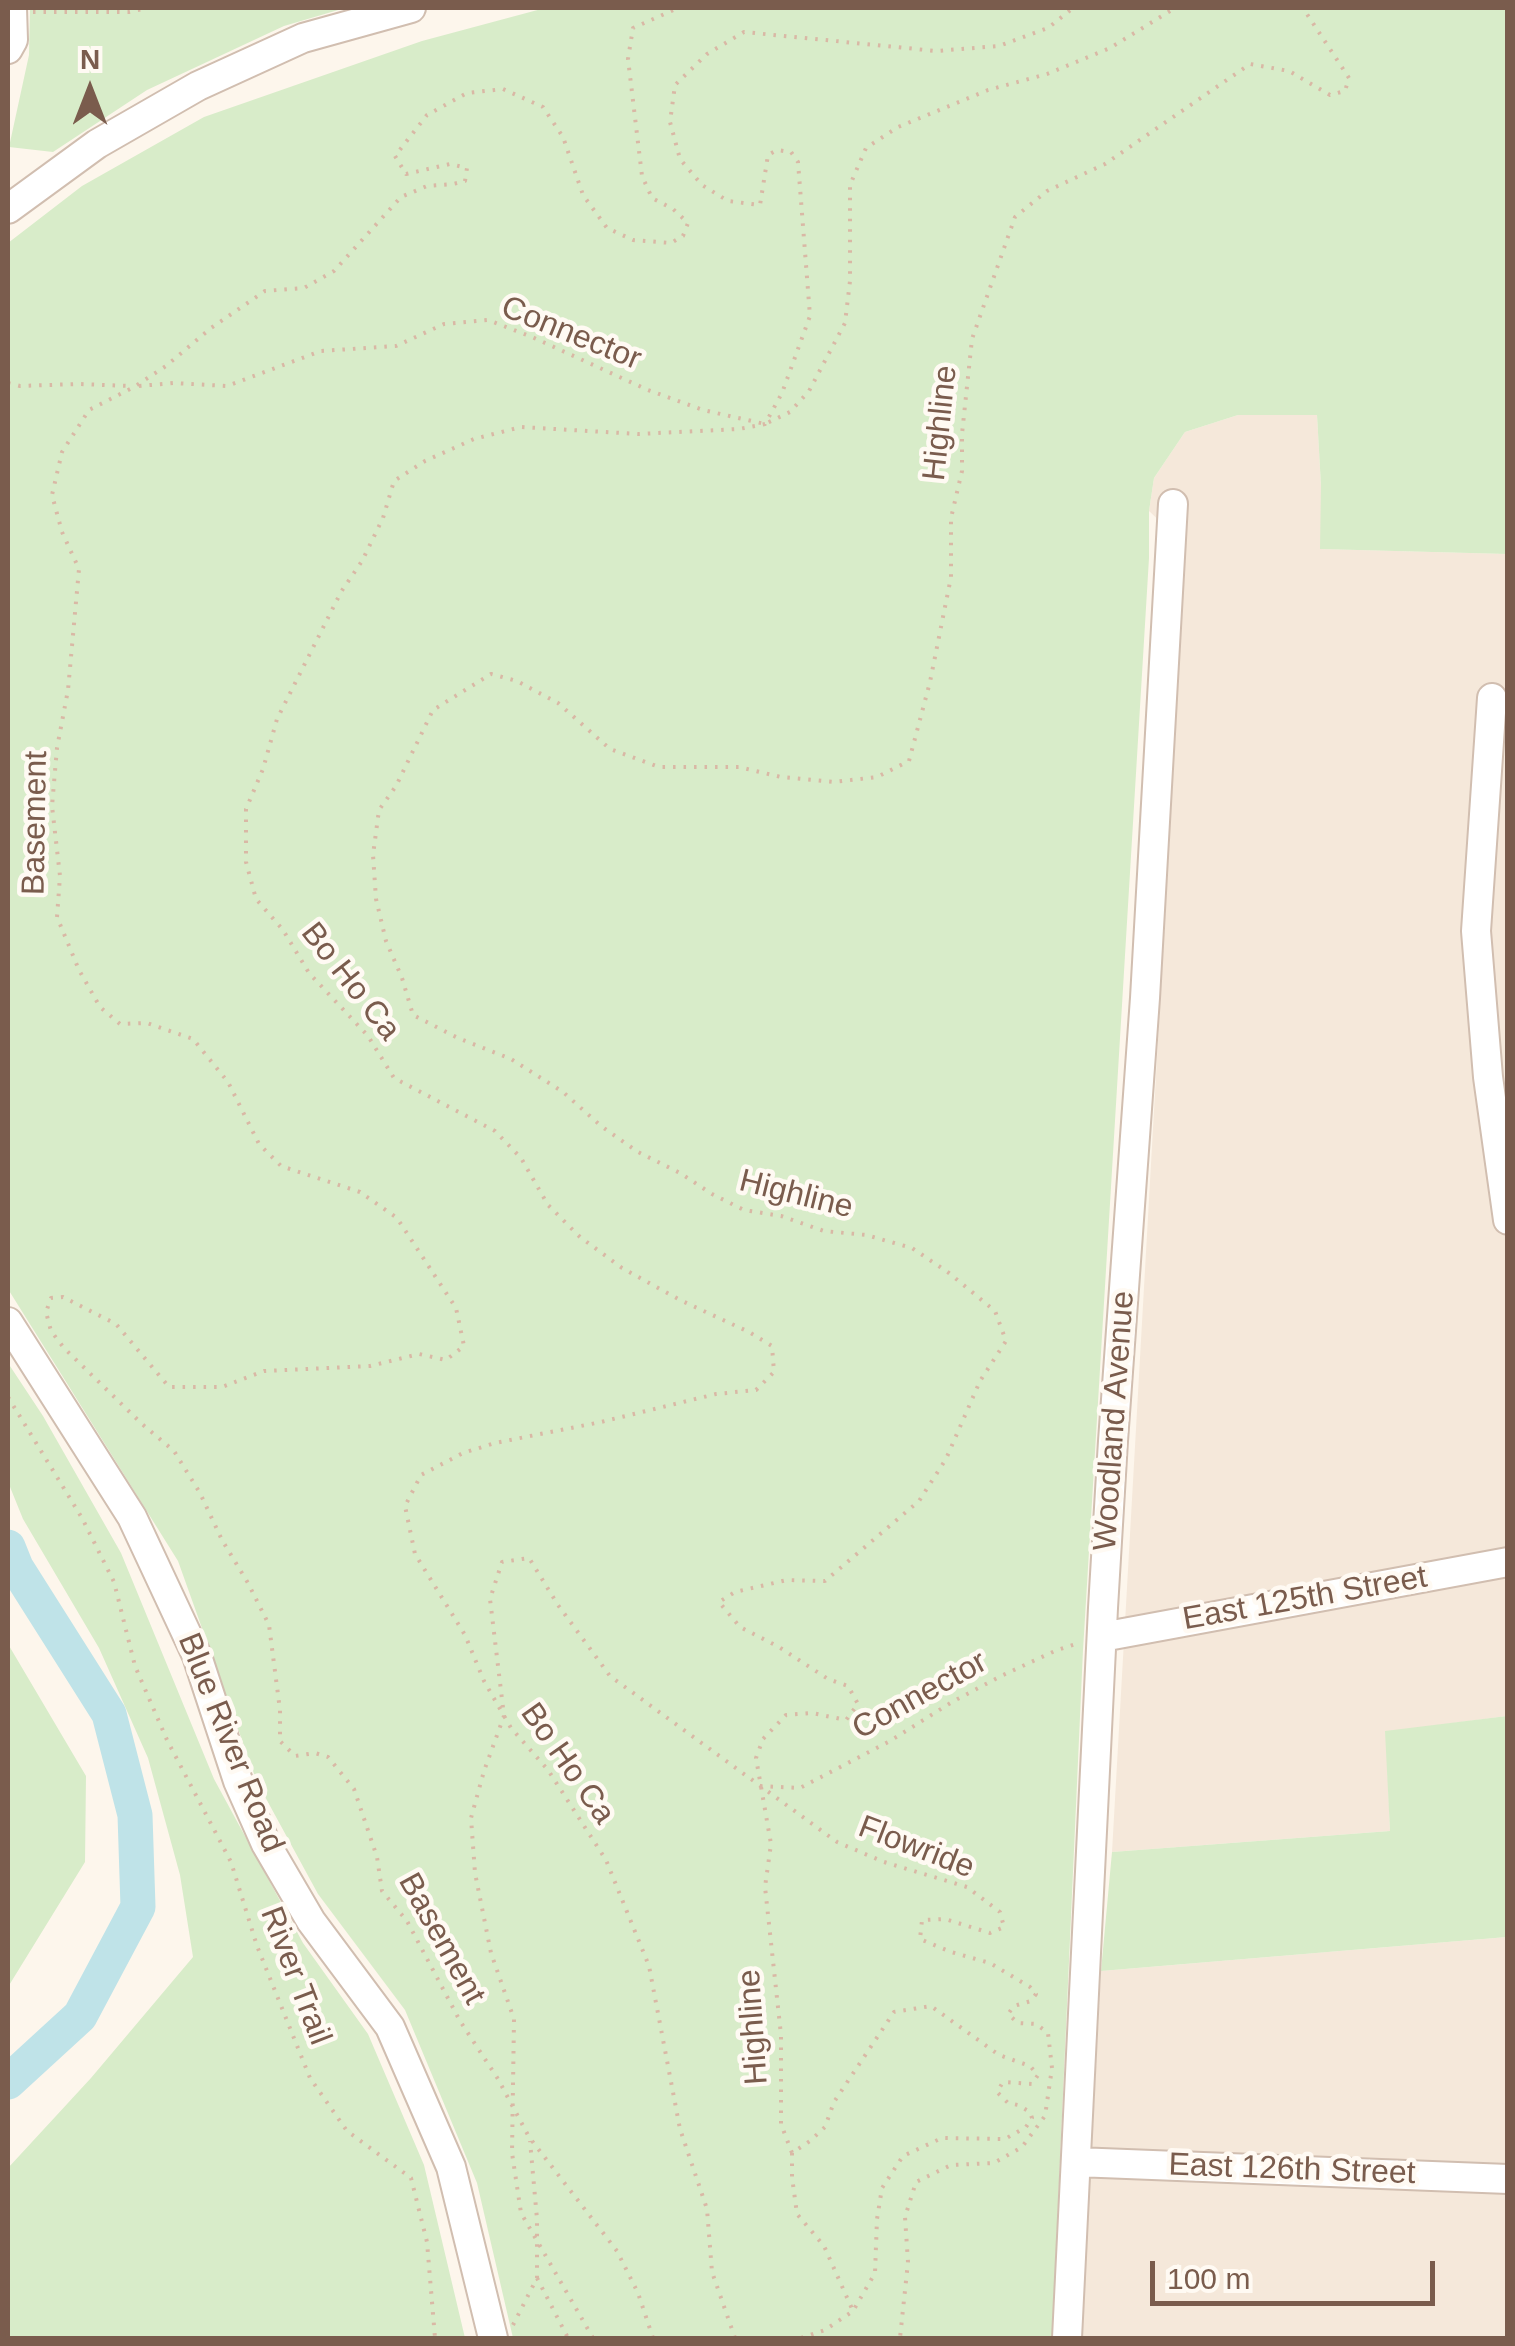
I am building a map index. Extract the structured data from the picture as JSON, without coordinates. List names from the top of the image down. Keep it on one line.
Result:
{"streets":{"street":["Woodland Avenue","East 125th Street","Blue River Road","East 126th Street"],"path":["Connector","Highline","Basement","Bo Ho Ca","Flowride","River Trail"]},"crossings":[["Connector","Highline"],["Connector","Basement"],["Connector","Bo Ho Ca"],["Connector","Woodland Avenue"],["Connector","East 125th Street"],["Connector","Flowride"],["Highline","Flowride"],["Woodland Avenue","East 125th Street"],["Woodland Avenue","East 126th Street"]],"scale_bar":"100 m","north":"top"}
